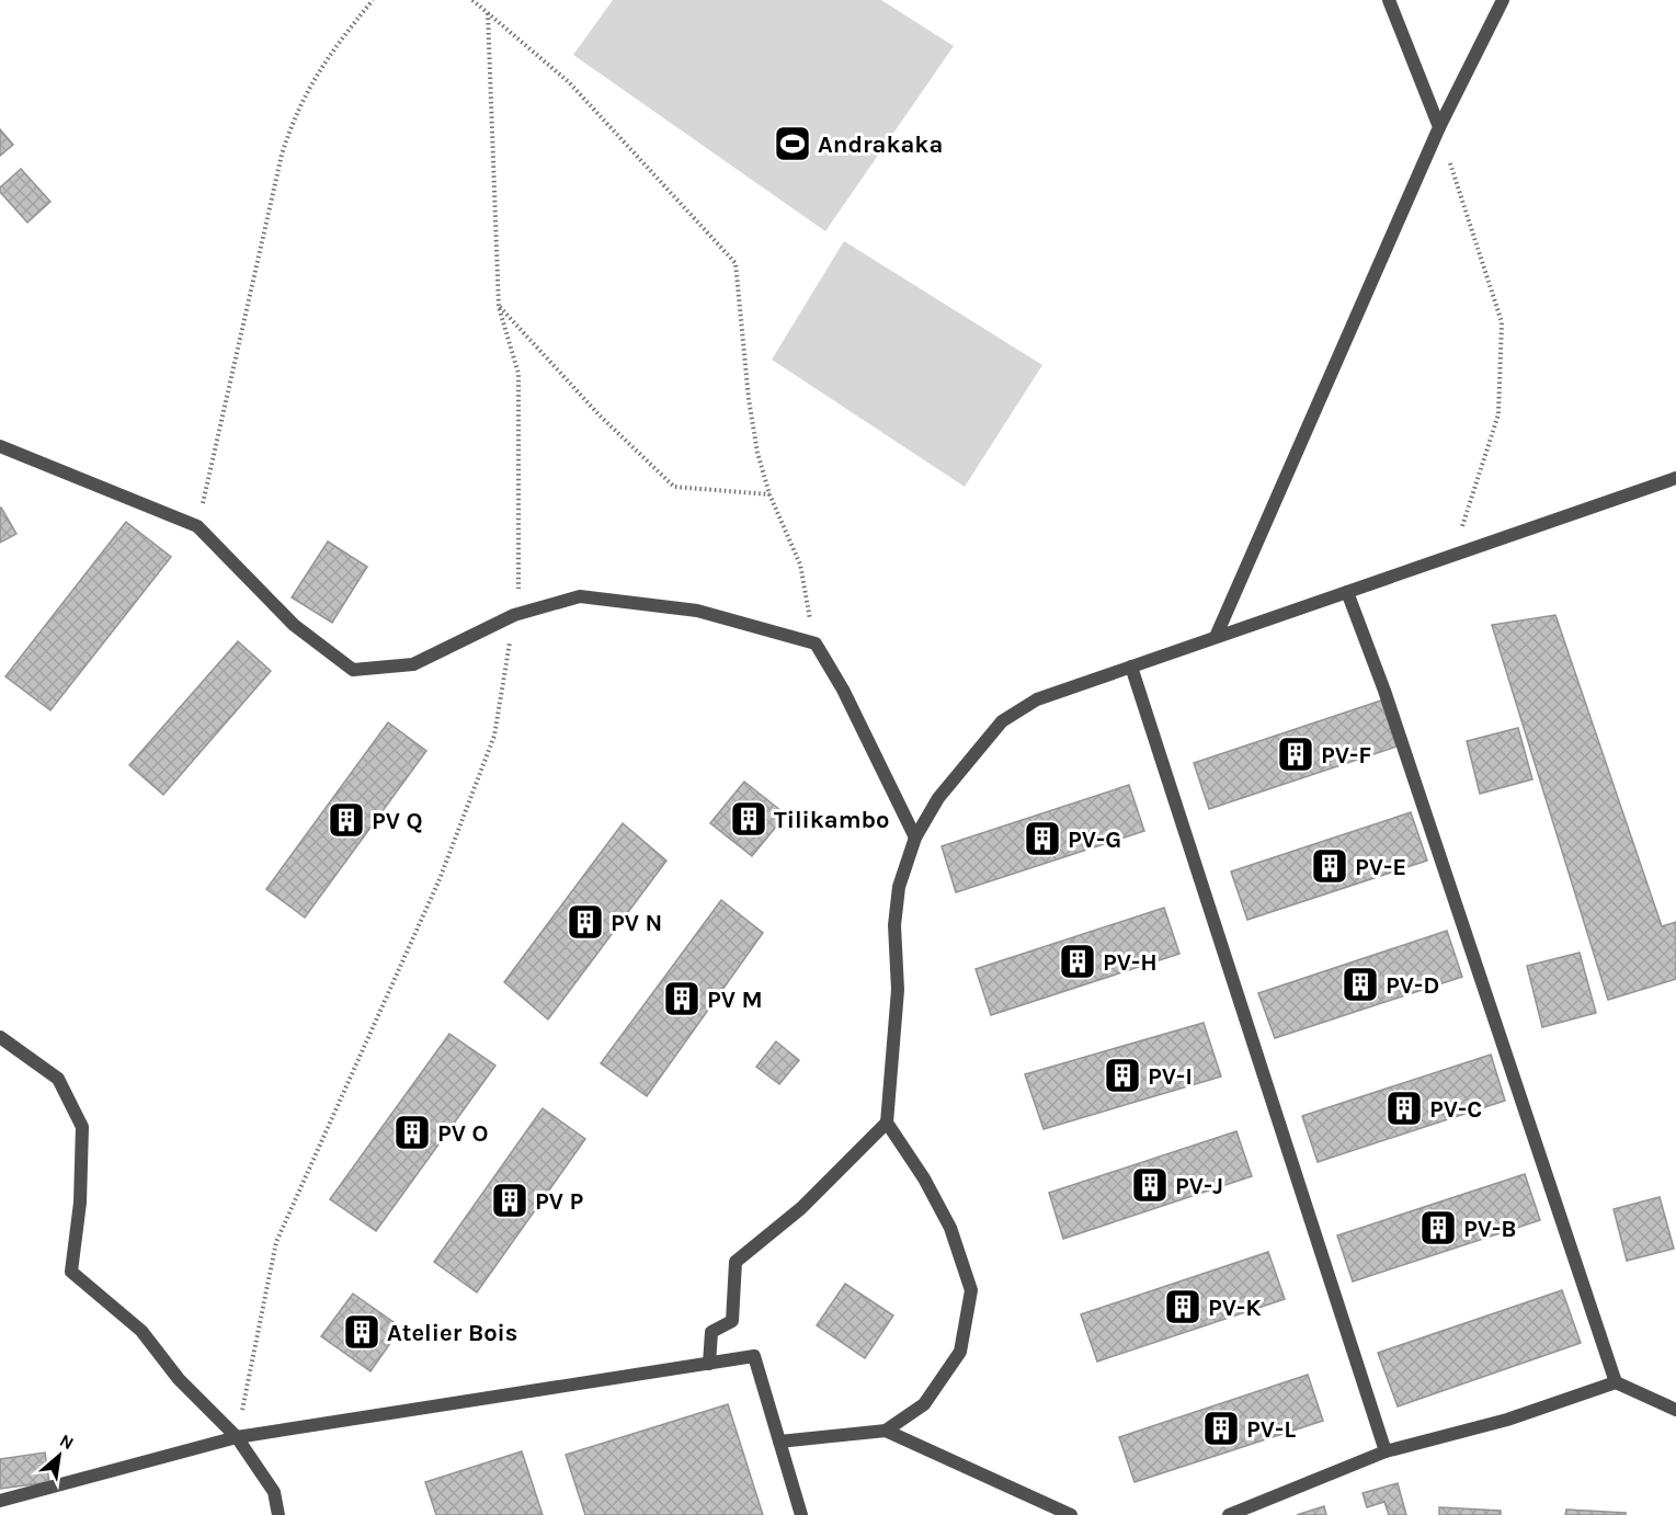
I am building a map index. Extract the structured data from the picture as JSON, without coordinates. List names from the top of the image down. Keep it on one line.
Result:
{"places":{"sports":["Andrakaka"],"building":["PV-F","Tilikambo","PV Q","PV-G","PV-E","PV N","PV-H","PV-D","PV M","PV-I","PV-C","PV O","PV-J","PV P","PV-B","PV-K","Atelier Bois","PV-L"]},"north":"top right"}
